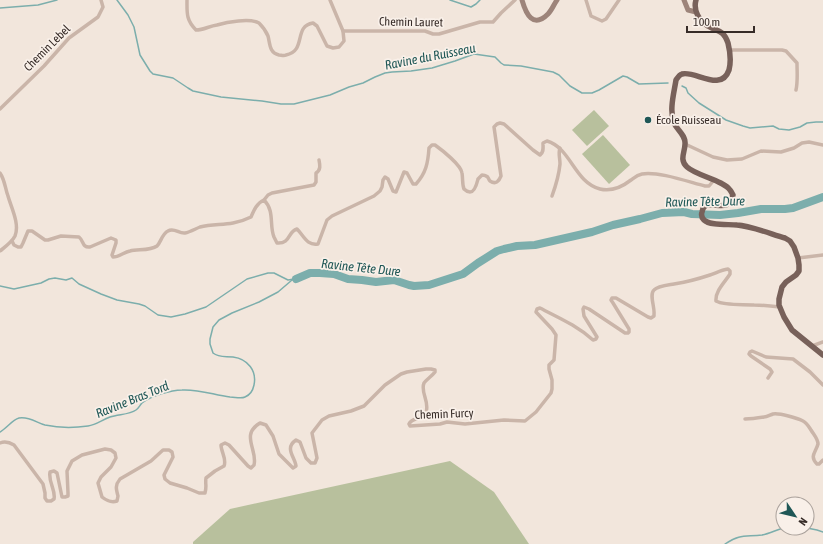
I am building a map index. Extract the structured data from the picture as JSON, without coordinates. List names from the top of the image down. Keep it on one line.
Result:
{"streets":{"street":["Chemin Lauret","Chemin Lebel","Chemin Furcy"]},"water":["Ravine du Ruisseau","Ravine Tête Dure","Ravine Bras Tord"],"places":["École Ruisseau"],"scale_bar":"100 m","north":"bottom right"}
